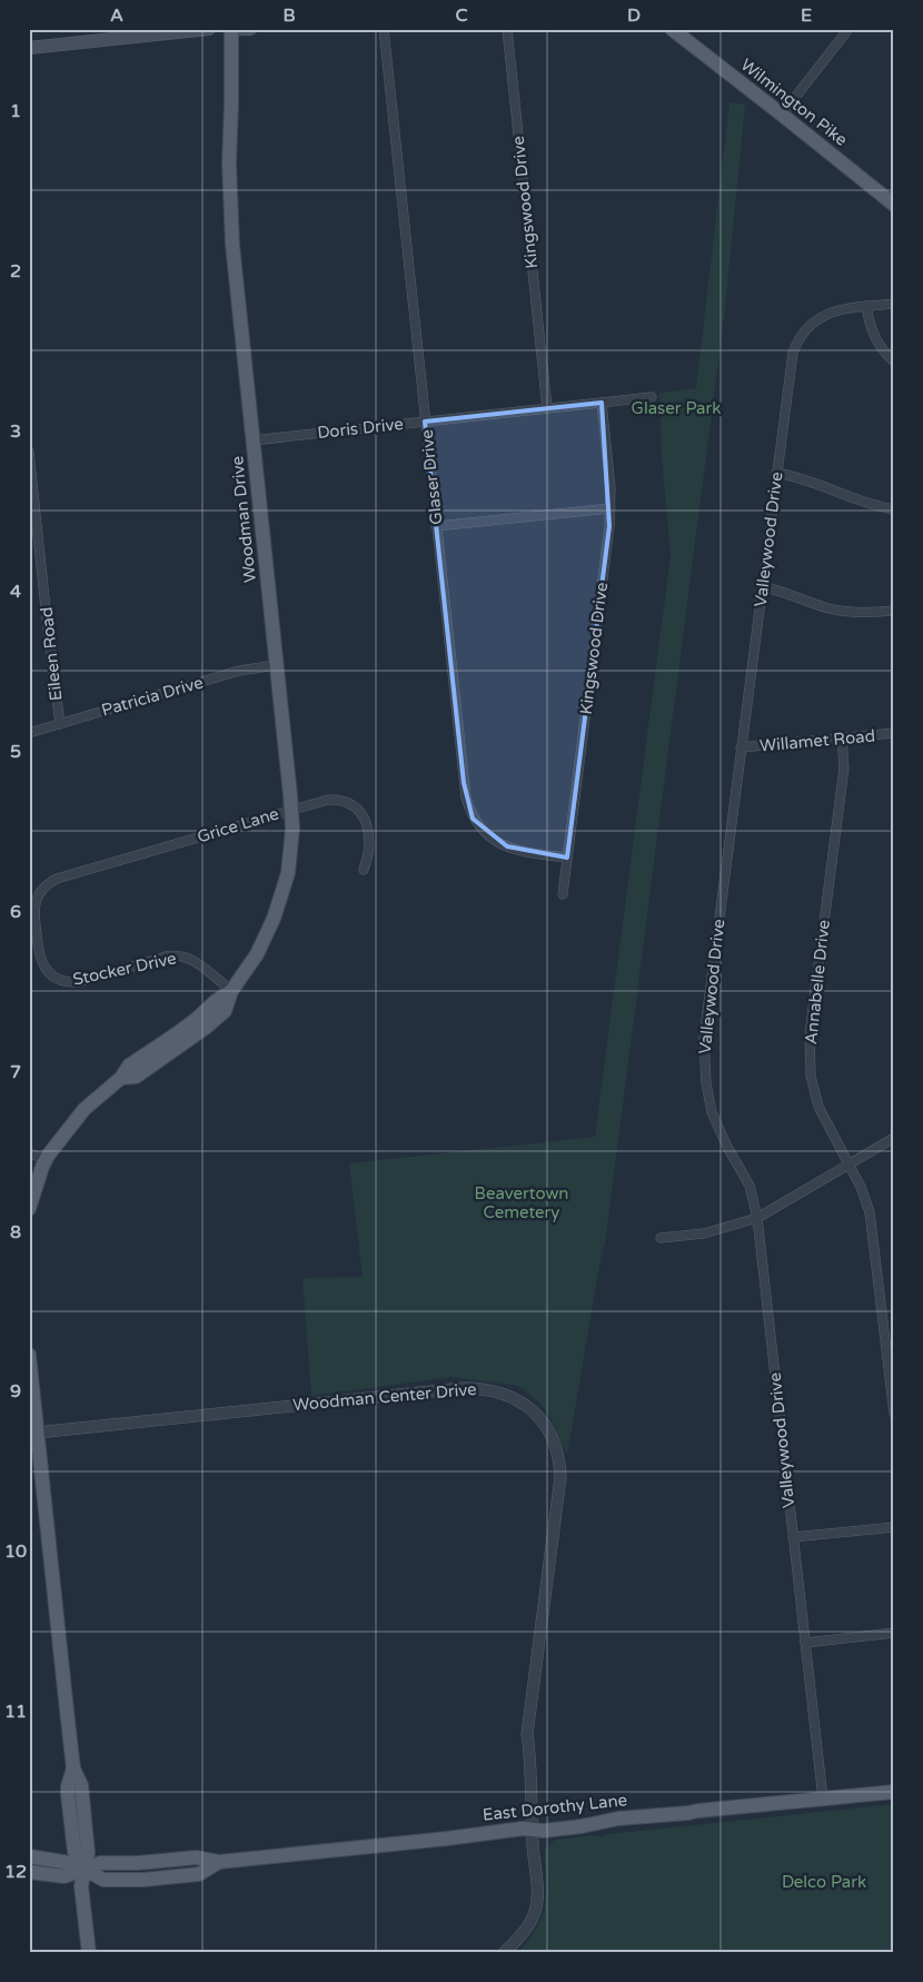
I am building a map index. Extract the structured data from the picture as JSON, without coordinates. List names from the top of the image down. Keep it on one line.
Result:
{"streets":{"main road":["Wilmington Pike","Woodman Drive","East Dorothy Lane"],"street":["Kingswood Drive","Doris Drive","Glaser Drive","Valleywood Drive","Eileen Road","Patricia Drive","Willamet Road","Grice Lane","Stocker Drive","Annabelle Drive","Woodman Center Drive"]},"crossings":[["Kingswood Drive","Doris Drive"],["Kingswood Drive","Glaser Drive"],["Doris Drive","Glaser Drive"],["Doris Drive","Woodman Drive"],["Woodman Drive","Patricia Drive"],["Woodman Drive","Grice Lane"],["Woodman Drive","Stocker Drive"],["Valleywood Drive","Willamet Road"],["Valleywood Drive","East Dorothy Lane"],["Eileen Road","Patricia Drive"],["Willamet Road","Annabelle Drive"],["Grice Lane","Stocker Drive"],["Woodman Center Drive","East Dorothy Lane"]],"parks":["Glaser Park","Beavertown Cemetery","Delco Park"],"grid":{"columns":["A","B","C","D","E"],"rows":["1","2","3","4","5","6","7","8","9","10","11","12"]}}
